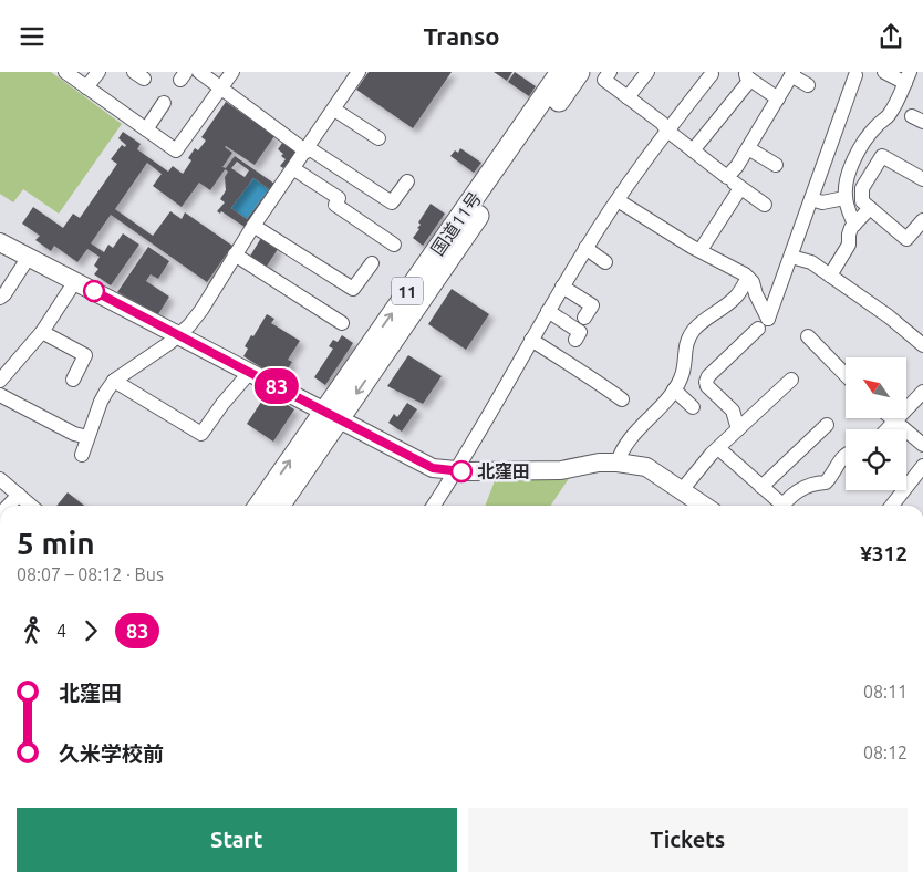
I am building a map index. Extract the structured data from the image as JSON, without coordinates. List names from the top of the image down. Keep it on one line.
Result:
{"streets":{"highway":["国道11号","11"]},"places":["北窪田"],"lines":["bus line 83"],"north":"top left","page":{"header":"Transo","on_map":"83","heading":["5 min","08:07 – 08:12 · Bus","¥312"],"legs":["4","83"],"list":[{"name":"北窪田","value":"08:11"},{"name":"久米学校前","value":"08:12"}],"buttons":["Start","Tickets"]}}
